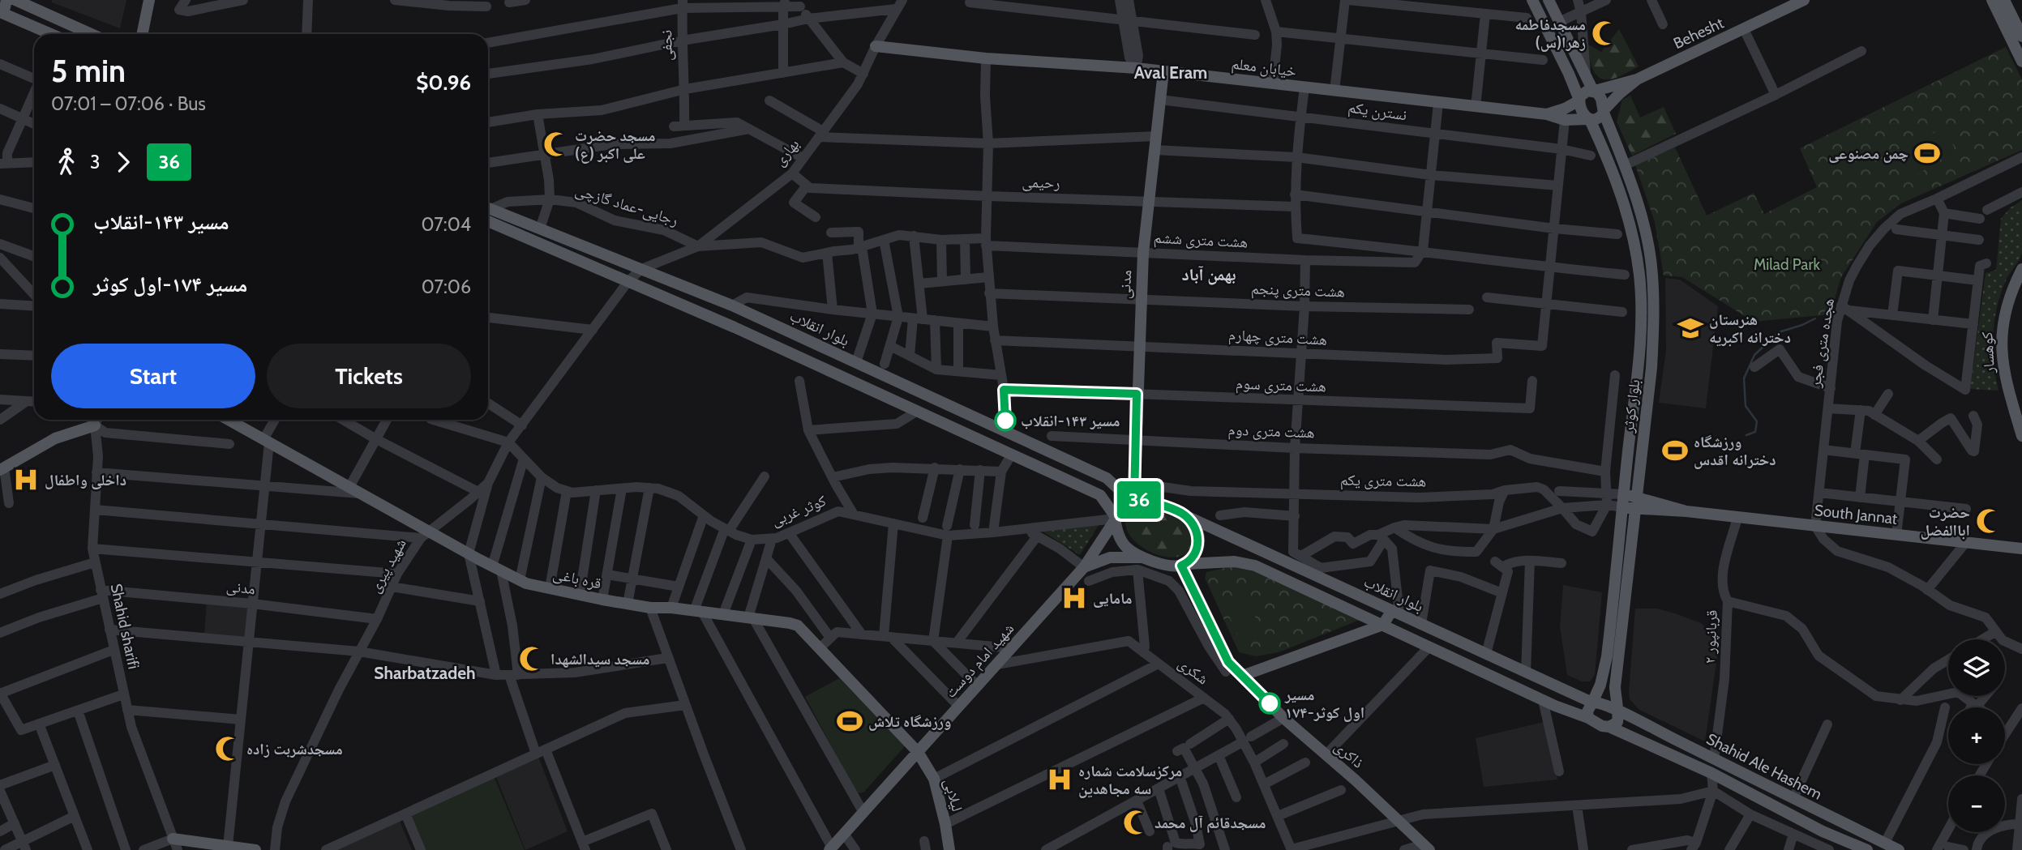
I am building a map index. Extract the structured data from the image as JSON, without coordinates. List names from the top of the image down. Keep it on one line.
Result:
{"streets":{"main road":["Behesht","خیابان معلم","مدنی","بلوار انقلاب","کوهسار","بلوار کوثر","South Jannat","قره باغی","شهید امام دوست","ذاکری","Shahid Ale Hashem","لیلابی"],"street":["نجفی","نسترن یکم","بهاری","رحیمی","رجایی-عماد گازچی","هشت متری ششم","هشت متری پنجم","هشت متری چهارم","هجده متری فجر","هشت متری سوم","هشت متری دوم","هشت متری یکم","کوثر غربی","شهید پیری","Shahid sharifi","قربانپور ۲","شکری"]},"crossings":[["خیابان معلم","بهاری"],["خیابان معلم","مدنی"],["خیابان معلم","بلوار کوثر"],["نسترن یکم","مدنی"],["بهاری","رجایی-عماد گازچی"],["بهاری","بلوار انقلاب"],["بهاری","شهید پیری"],["رحیمی","مدنی"],["رجایی-عماد گازچی","هشت متری ششم"],["هشت متری ششم","مدنی"],["مدنی","هشت متری پنجم"],["مدنی","بلوار انقلاب"],["مدنی","هشت متری چهارم"],["مدنی","هشت متری سوم"],["مدنی","هشت متری دوم"],["مدنی","هشت متری یکم"],["مدنی","کوثر غربی"],["مدنی","شهید پیری"],["مدنی","Shahid sharifi"],["مدنی","شهید امام دوست"],["مدنی","ذاکری"],["بلوار انقلاب","بلوار کوثر"],["بلوار انقلاب","کوثر غربی"],["بلوار انقلاب","شهید پیری"],["بلوار انقلاب","شهید امام دوست"],["بلوار انقلاب","ذاکری"],["بلوار انقلاب","Shahid Ale Hashem"],["هجده متری فجر","South Jannat"],["بلوار کوثر","South Jannat"],["بلوار کوثر","Shahid Ale Hashem"],["کوثر غربی","شهید امام دوست"],["کوثر غربی","ذاکری"],["South Jannat","قربانپور ۲"],["شهید پیری","قره باغی"],["قره باغی","شهید امام دوست"],["قره باغی","لیلابی"],["قربانپور ۲","Shahid Ale Hashem"],["شهید امام دوست","شکری"],["شهید امام دوست","ذاکری"],["شهید امام دوست","لیلابی"]],"districts":["Aval Eram","بهمن آباد","Sharbatzadeh"],"parks":["Milad Park"],"places":{"mosque":["مسجدفاطمه زهرا(س)","مسجد حضرت علی اکبر (ع)","حضرت اباالفضل","مسجد سیدالشهدا","مسجدشربت زاده","مسجدقائم آل محمد"],"sports":["چمن مصنوعی","ورزشگاه دخترانه اقدس","ورزشگاه تلاش"],"school or university":["هنرستان دخترانه اکبریه"],"other":["مسیر ۱۴۳-انقلاب","مسیر ۱۷۴-اول کوثر"],"hospital":["داخلی واطفال","مامایی","مرکزسلامت شماره سه مجاهدین"]},"lines":["bus line 36"],"page":{"on_map":"36","heading":["5 min","07:01 – 07:06 · Bus","$0.96"],"legs":["3","36"],"list":[{"name":"مسیر ۱۴۳-انقلاب","value":"07:04"},{"name":"مسیر ۱۷۴-اول کوثر","value":"07:06"}],"buttons":["Start","Tickets"],"map_buttons":["+","−"]}}
